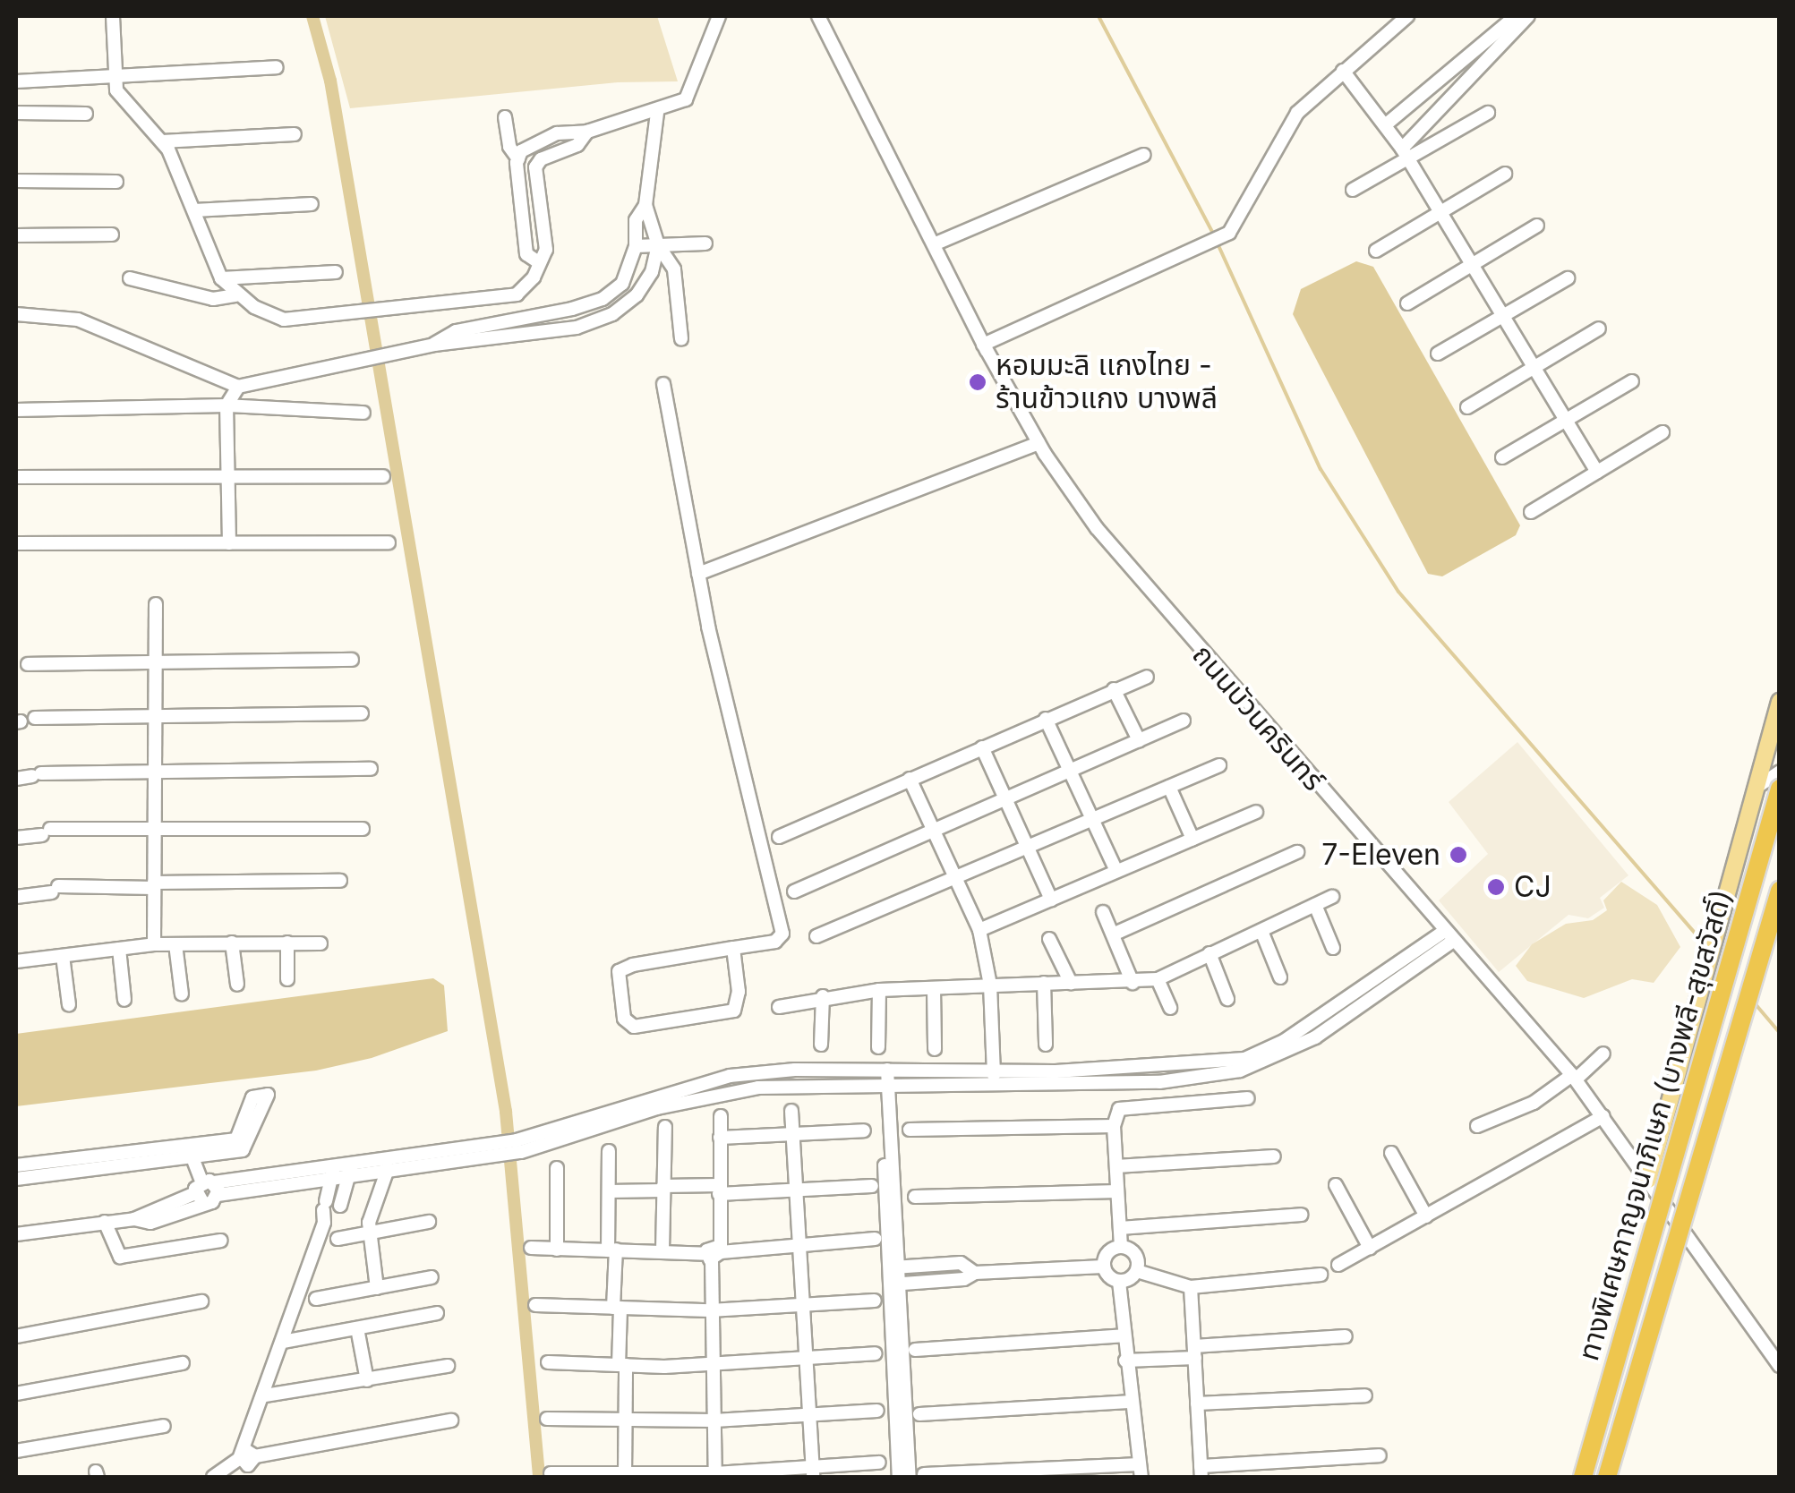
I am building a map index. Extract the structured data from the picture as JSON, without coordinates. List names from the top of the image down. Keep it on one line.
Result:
{"streets":{"highway":["ทางพิเศษกาญจนาภิเษก (บางพลี-สุขสวัสดิ์)"],"street":["ถนนบัวนครินทร์"]},"places":["หอมมะลิ เเกงไทย - ร้านข้าวแกง บางพลี","7-Eleven","CJ"]}
